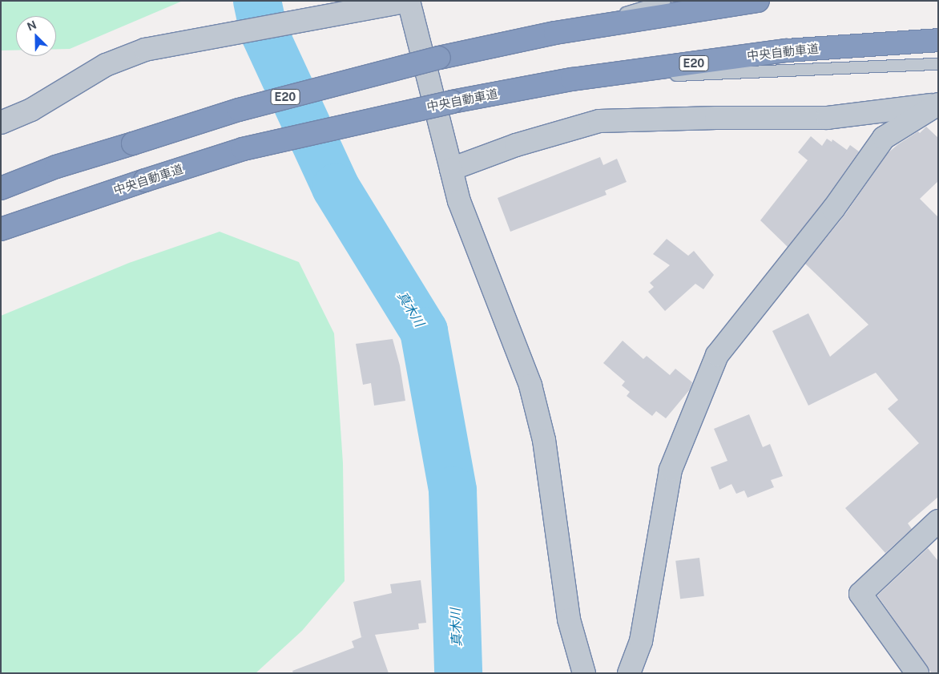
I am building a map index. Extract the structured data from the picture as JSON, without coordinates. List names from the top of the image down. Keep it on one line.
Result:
{"streets":{"highway":["中央自動車道","E20"]},"water":["真木川"],"north":"top left"}
